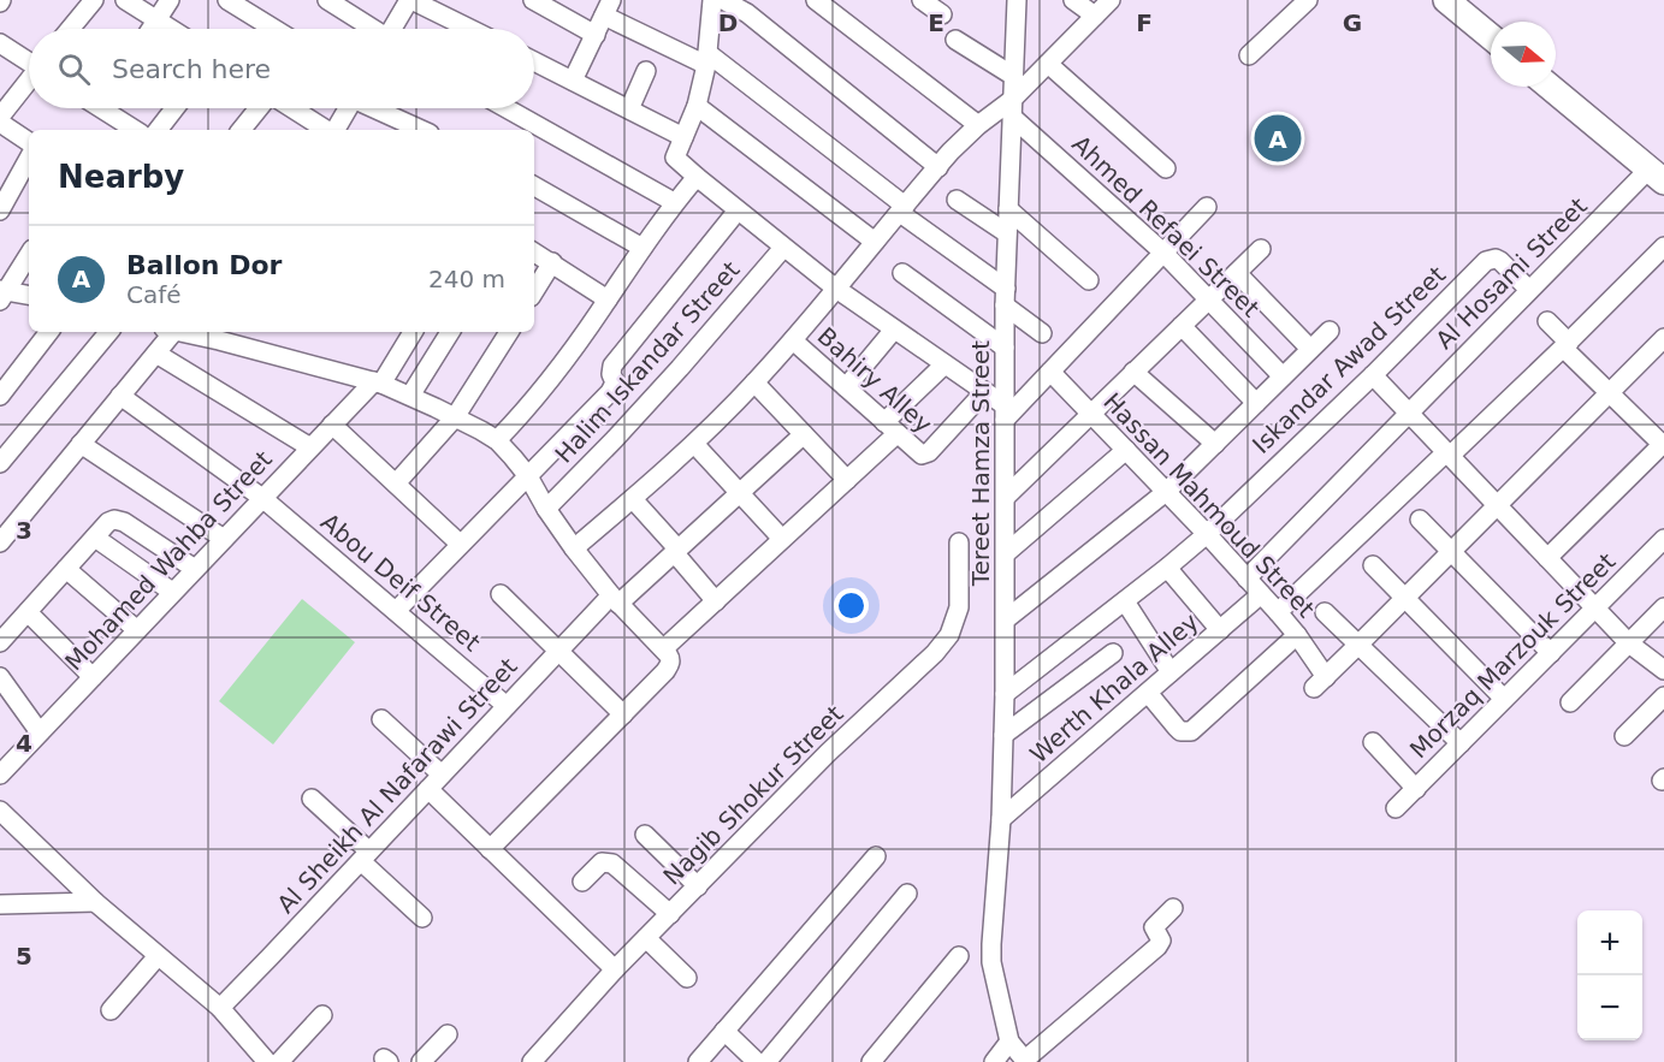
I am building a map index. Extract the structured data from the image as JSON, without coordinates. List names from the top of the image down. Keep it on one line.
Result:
{"streets":{"street":["Ahmed Refaei Street","Al Hosami Street","Iskandar Awad Street","Halim Iskandar Street","Bahiry Alley","Tereet Hamza Street","Hassan Mahmoud Street","Mohamed Wahba Street","Abou Deif Street","Morzaq Marzouk Street","Werth Khala Alley","Al Sheikh Al Nafarawi Street","Nagib Shokur Street"]},"crossings":[["Ahmed Refaei Street","Tereet Hamza Street"],["Al Hosami Street","Iskandar Awad Street"],["Al Hosami Street","Hassan Mahmoud Street"],["Iskandar Awad Street","Tereet Hamza Street"],["Iskandar Awad Street","Hassan Mahmoud Street"],["Tereet Hamza Street","Werth Khala Alley"],["Hassan Mahmoud Street","Werth Khala Alley"],["Mohamed Wahba Street","Abou Deif Street"],["Abou Deif Street","Al Sheikh Al Nafarawi Street"]],"north":"right","page":{"search":"Search here","pins":"A","heading":"Nearby","list":[{"mark":"A","name":"Ballon Dor","note":"Café","value":"240 m"}],"map_buttons":["+","−"]},"grid":{"columns":["D","E","F","G"],"rows":["3","4","5"]}}
